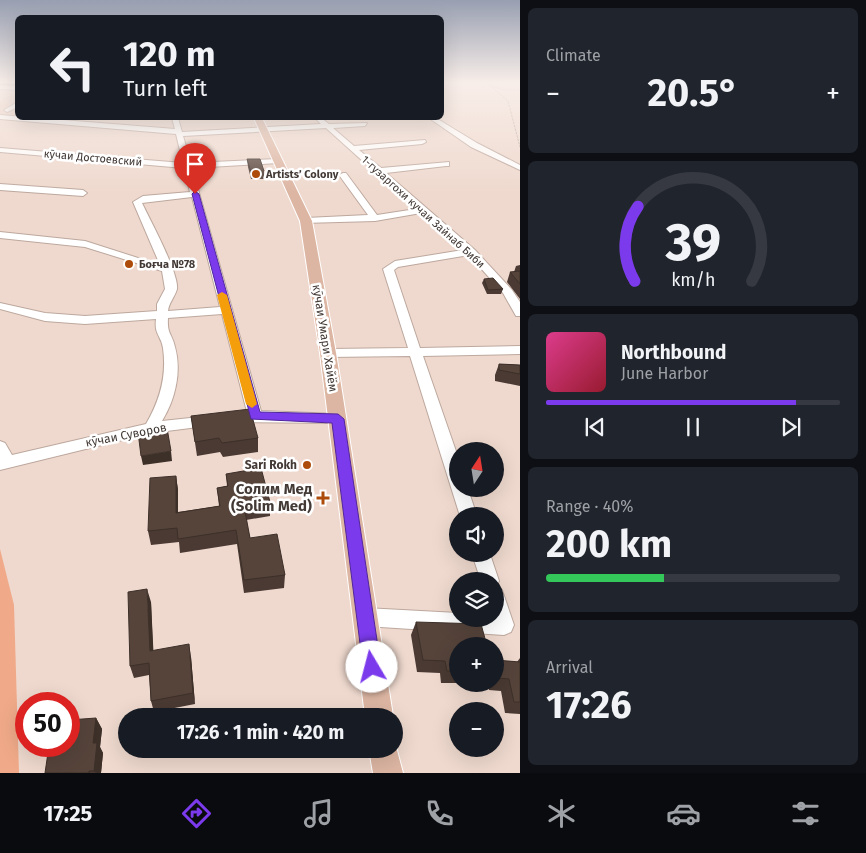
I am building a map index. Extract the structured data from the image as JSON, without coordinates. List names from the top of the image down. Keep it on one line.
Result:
{"streets":{"main road":["кӯчаи Умари Хайём"],"street":["кӯчаи Достоевский","1-гузаргохи кучаи Зайнаб Биби","кӯчаи Суворов"]},"crossings":[["кӯчаи Достоевский","кӯчаи Умари Хайём"],["кӯчаи Умари Хайём","кӯчаи Суворов"]],"places":{"other":["Artists’ Colony","Боғча №78","Sari Rokh"],"health":["Солим Мед (Solim Med)"]},"north":"top","page":{"tile":["Climate",["Range · 40%","200 km"],["Arrival","17:26"]],"turn":["120 m","Turn left"],"heat":["−","20.5°","+"],"song":["Northbound","June Harbor"],"map_buttons":["+","−"],"limit":"50","trip":"17:26 · 1 min · 420 m","tabs":"17:25","gauge":["39","km/h"]}}
